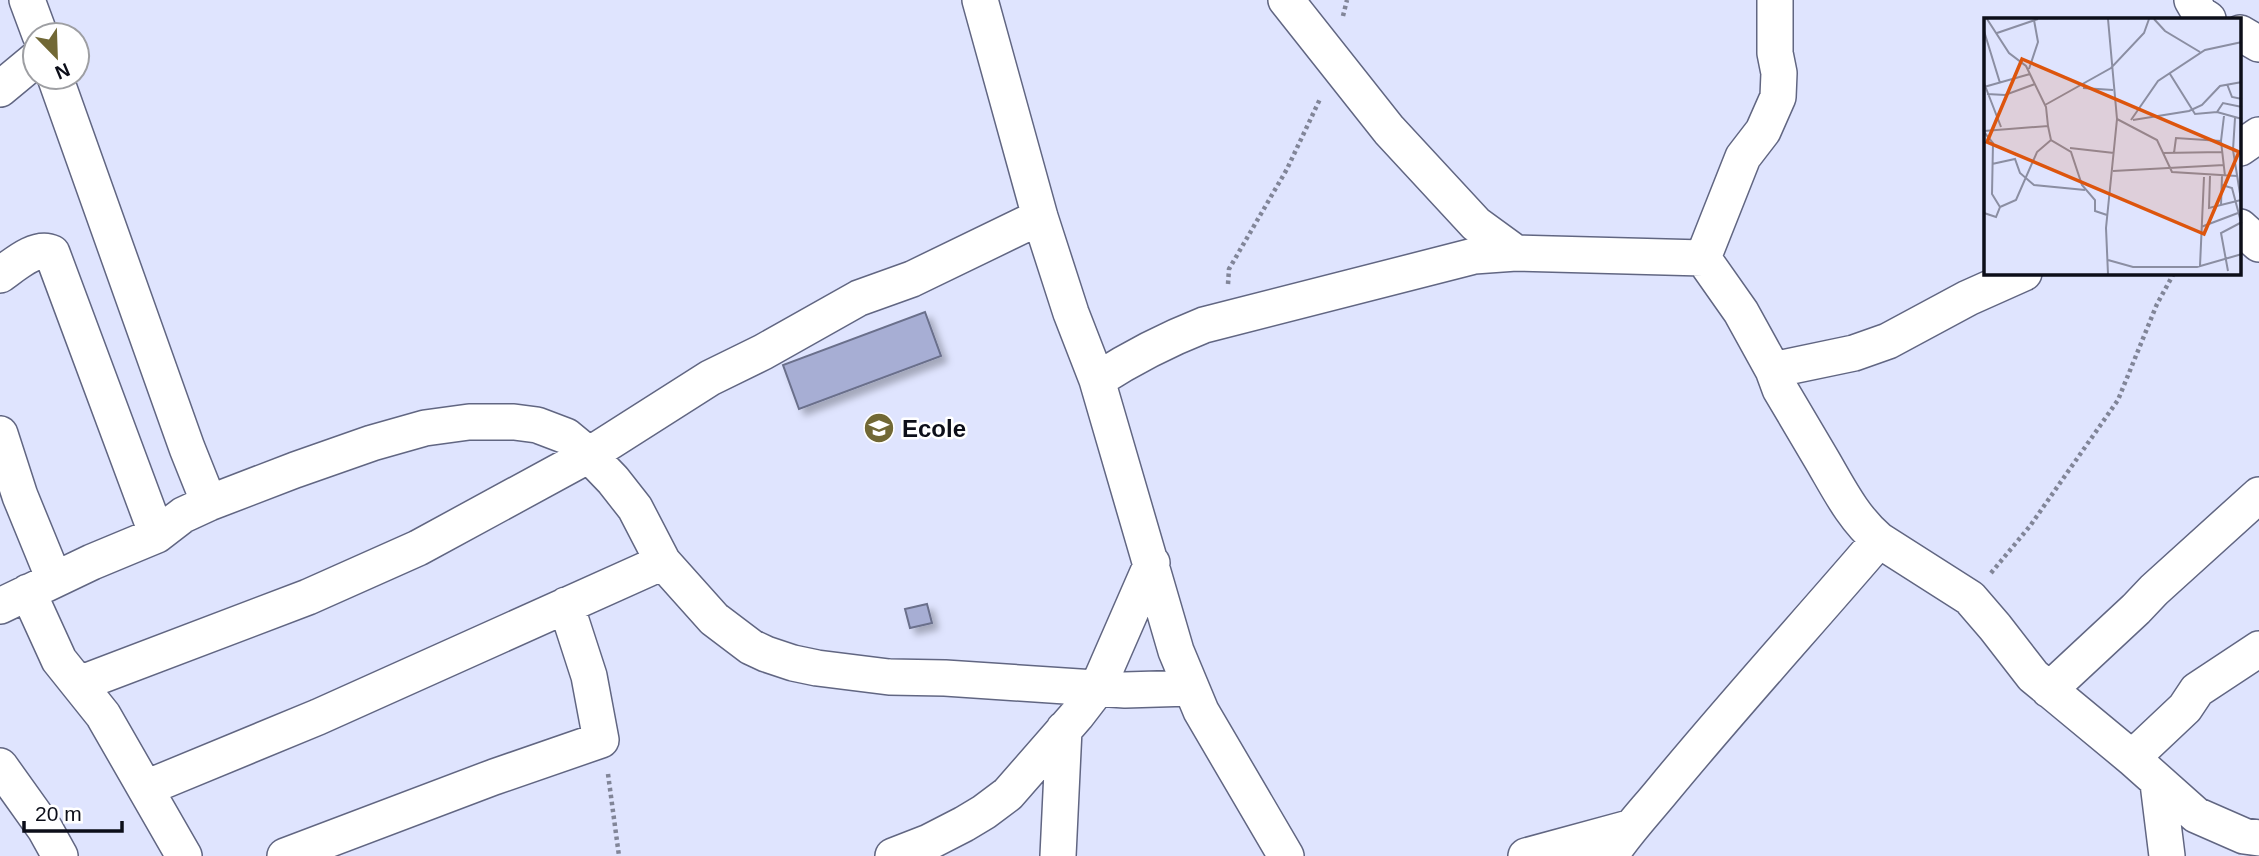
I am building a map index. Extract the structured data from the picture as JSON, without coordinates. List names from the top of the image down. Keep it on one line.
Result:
{"places":{"school or university":["Ecole"]},"scale_bar":"20 m","north":"bottom right"}
